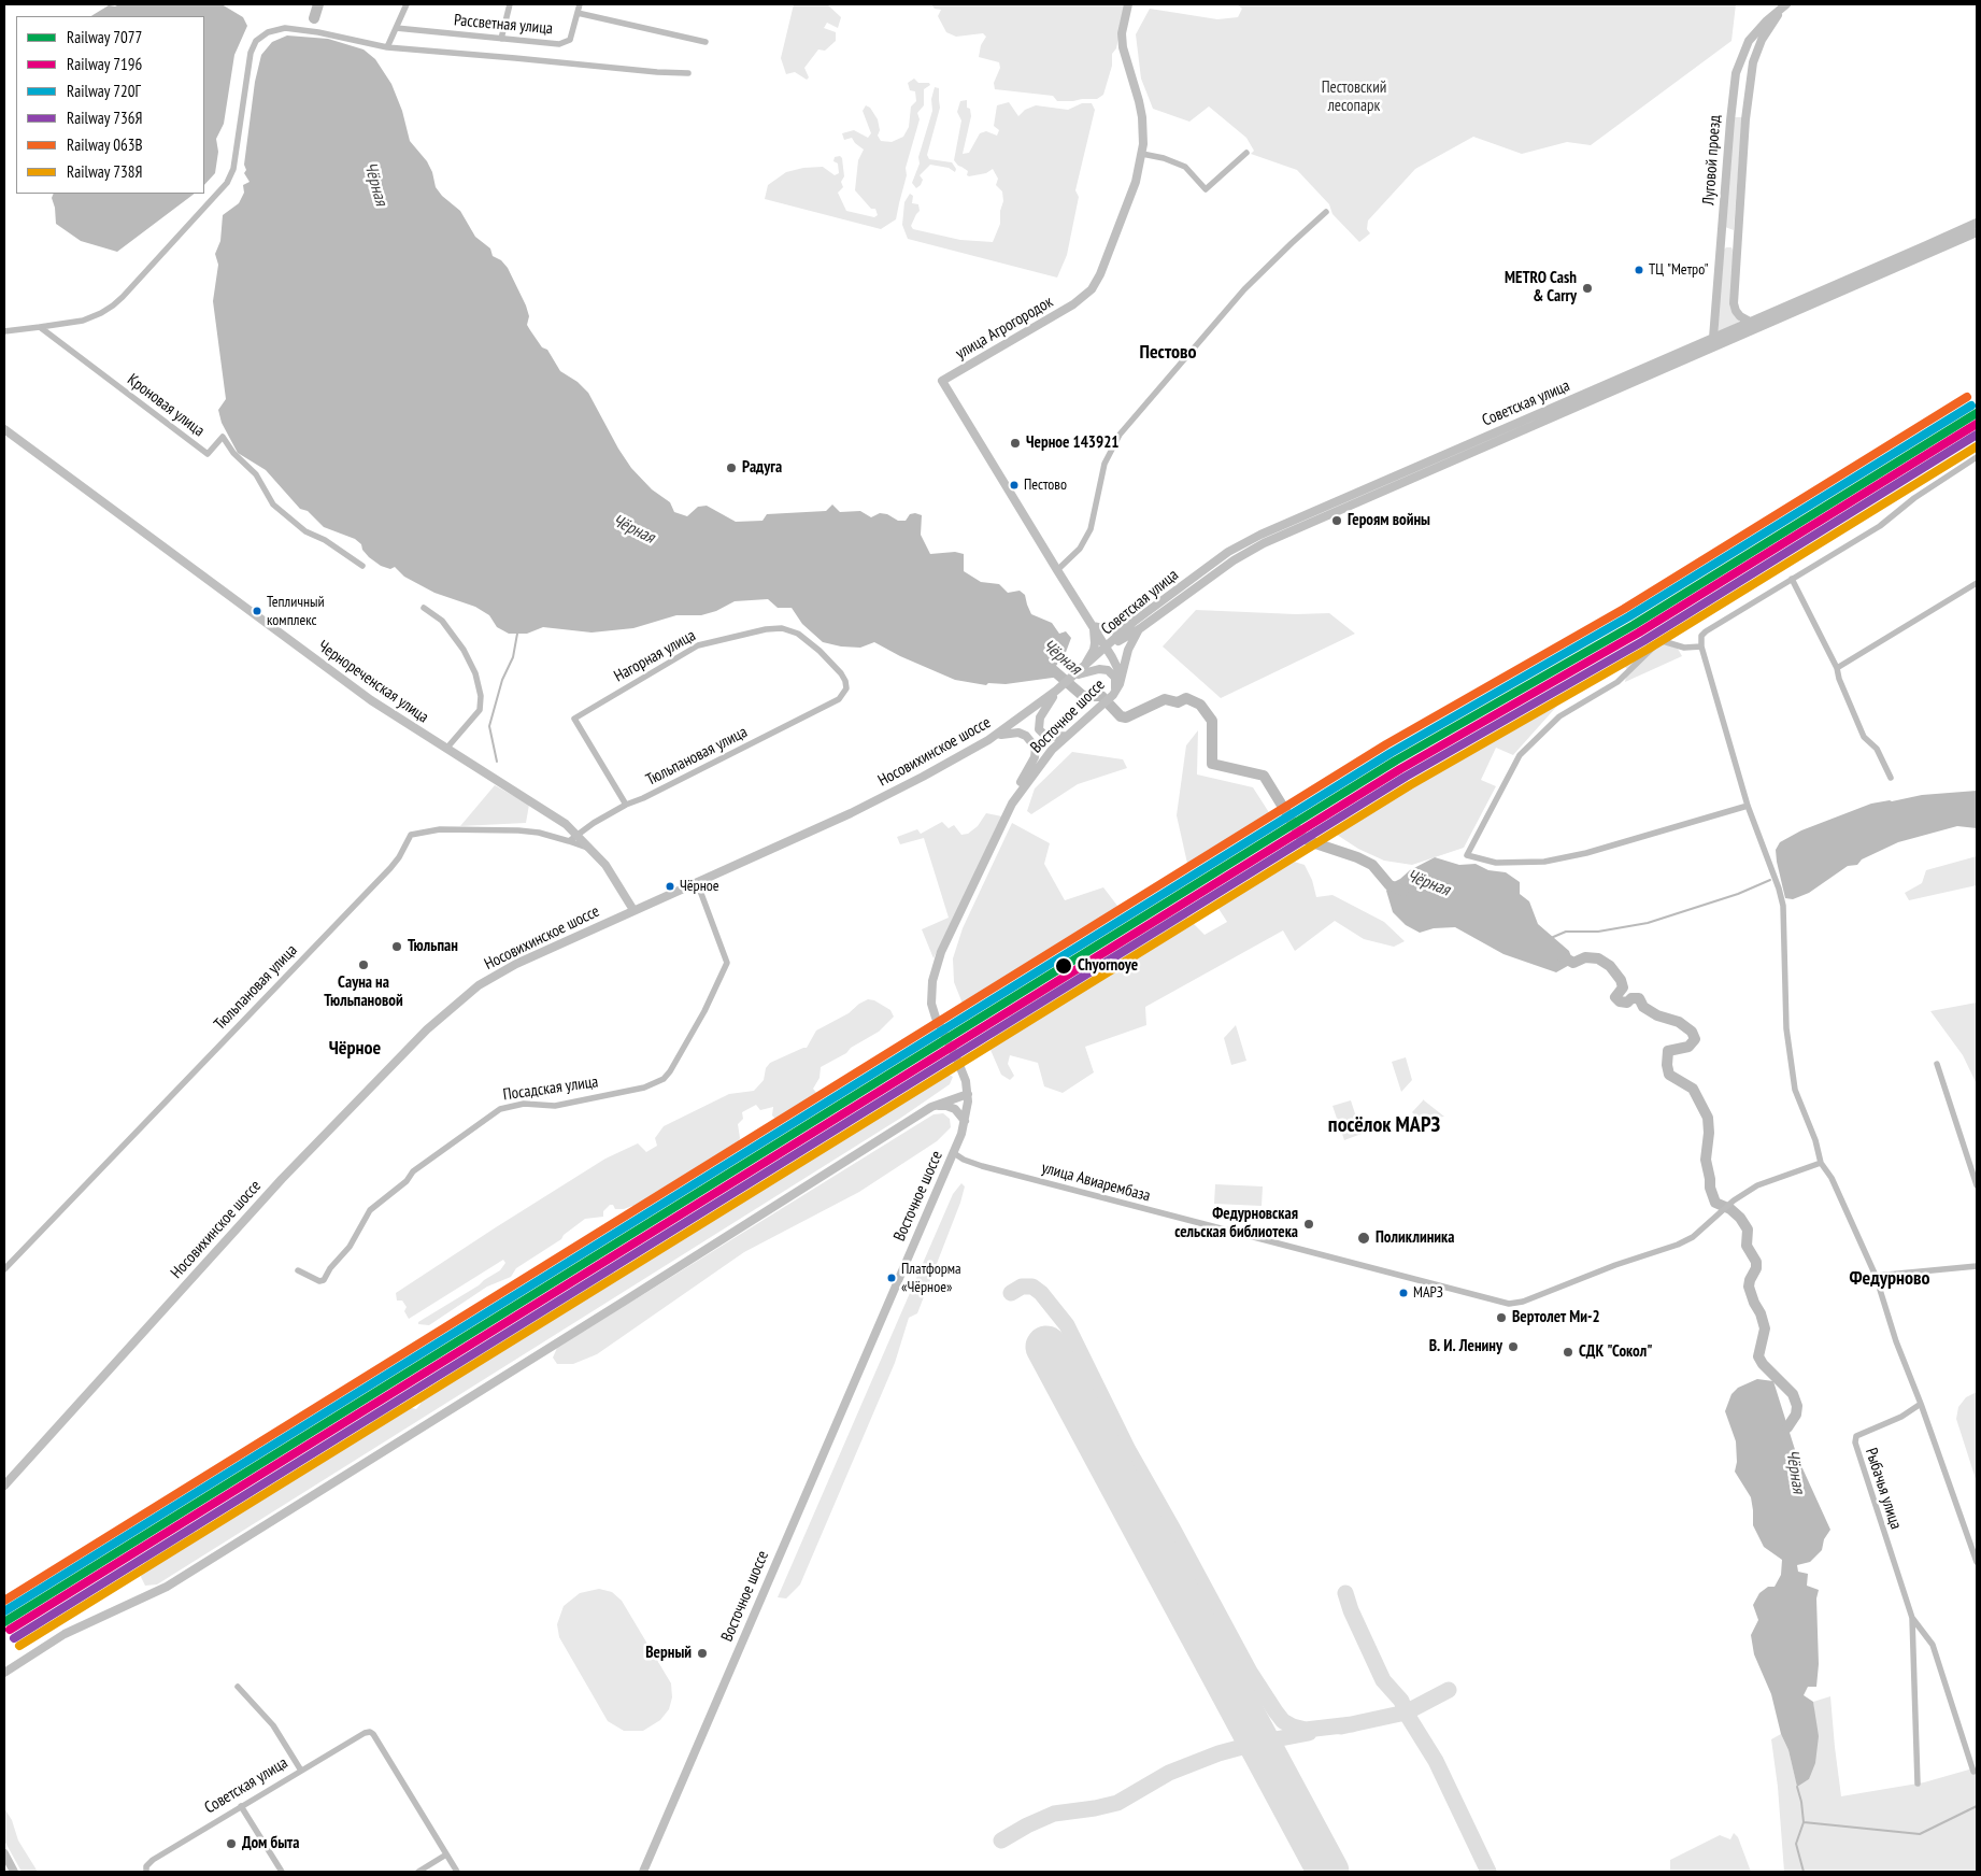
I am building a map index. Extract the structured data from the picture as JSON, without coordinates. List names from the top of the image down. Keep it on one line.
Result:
{"streets":{"main road":["Луговой проезд","улица Агрогородок","Советская улица","Чернореченская улица","Восточное шоссе","Носовихинское шоссе"],"street":["Рассветная улица","Кроновая улица","Нагорная улица","Тюльпановая улица","Посадская улица","улица Авиарембаза","Рыбачья улица"]},"crossings":[["Луговой проезд","Советская улица"],["улица Агрогородок","Советская улица"],["улица Агрогородок","Восточное шоссе"],["улица Агрогородок","Носовихинское шоссе"],["Советская улица","Восточное шоссе"],["Советская улица","Носовихинское шоссе"],["Нагорная улица","Тюльпановая улица"],["Чернореченская улица","Носовихинское шоссе"],["Чернореченская улица","Тюльпановая улица"],["Восточное шоссе","Носовихинское шоссе"],["Восточное шоссе","улица Авиарембаза"],["Носовихинское шоссе","Посадская улица"]],"districts":["Пестово","Чёрное","посёлок МАРЗ","Федурново"],"water":["Чёрная"],"parks":["Пестовский лесопарк"],"places":["ТЦ \"Метро\"","METRO Cash & Carry","Черное 143921","Радуга","Пестово","Героям войны","Тепличный комплекс","Чёрное","Тюльпан","Сауна на Тюльпановой","Chyornoye","Федурновская сельская библиотека","Поликлиника","Платформа «Чёрное»","МАРЗ","Вертолет Ми-2","В. И. Ленину","СДК \"Сокол\"","Верный","Дом быта"],"lines":["rail line 063В","rail line 720Г","rail line 7077","rail line 7196","rail line 736Я","rail line 738Я"],"legend":["Railway 7077","Railway 7196","Railway 720Г","Railway 736Я","Railway 063В","Railway 738Я"]}
